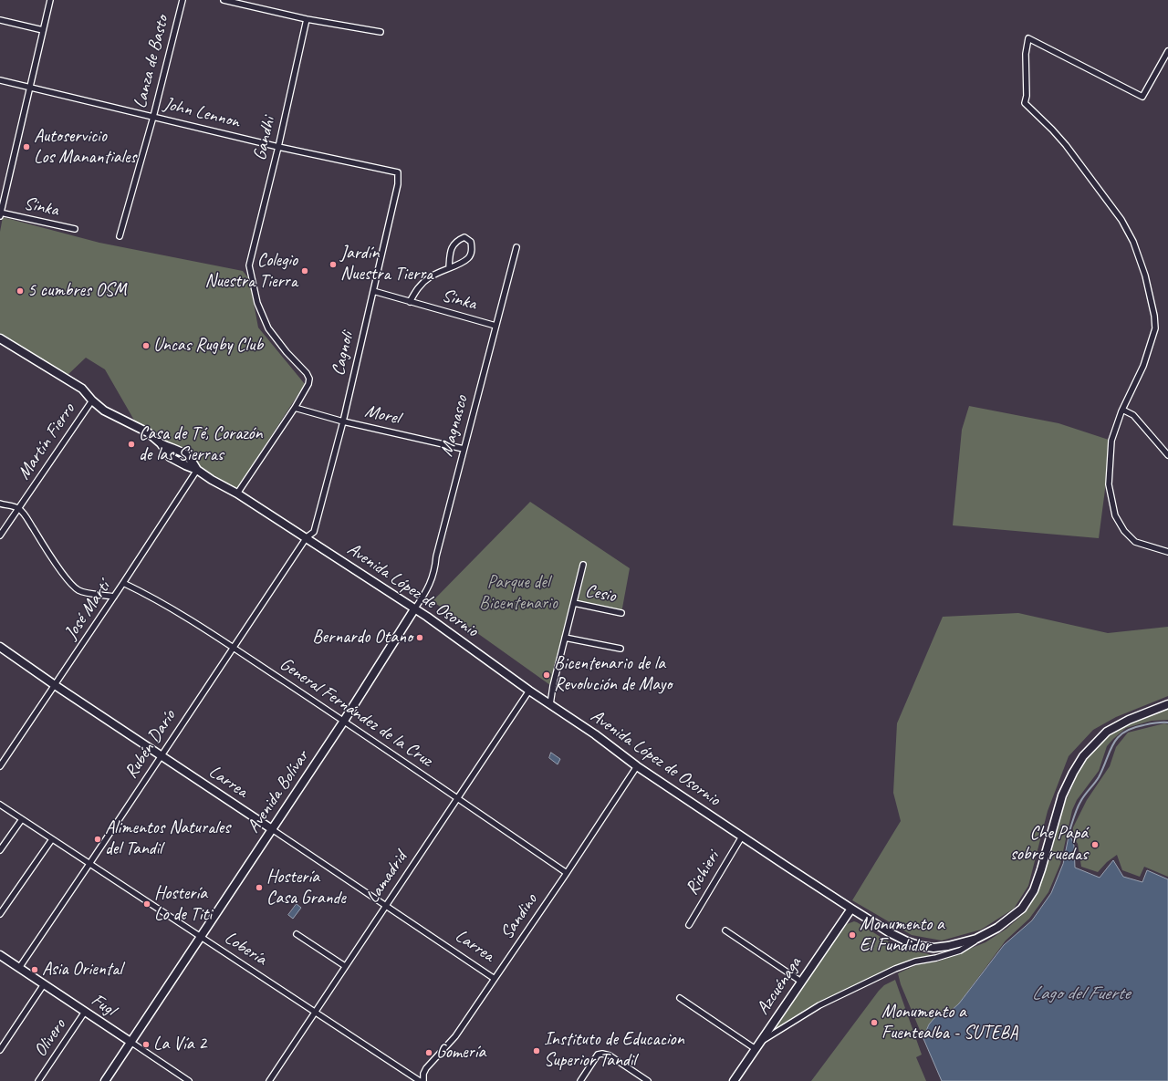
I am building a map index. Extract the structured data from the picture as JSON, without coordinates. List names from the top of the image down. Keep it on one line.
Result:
{"streets":{"main road":["Avenida López de Osornio","Larrea","Avenida Bolívar","Azcuénaga","Fugl"],"street":["Lanza de Basto","John Lennon","Gandhi","Sinka","Cagnoli","Morel","Magnasco","Martín Fierro","Cesio","José Martí","General Fernández de la Cruz","Rubén Darío","Richieri","Lamadrid","Sandino","Lobería","Olivero"]},"crossings":[["Lanza de Basto","John Lennon"],["John Lennon","Gandhi"],["John Lennon","Cagnoli"],["Gandhi","Morel"],["Sinka","Cagnoli"],["Sinka","Magnasco"],["Cagnoli","Morel"],["Cagnoli","Avenida López de Osornio"],["Cagnoli","Rubén Darío"],["Morel","Magnasco"],["Magnasco","Avenida López de Osornio"],["Magnasco","Avenida Bolívar"],["Martín Fierro","Avenida López de Osornio"],["Avenida López de Osornio","José Martí"],["Avenida López de Osornio","Rubén Darío"],["Avenida López de Osornio","Avenida Bolívar"],["Avenida López de Osornio","Richieri"],["Avenida López de Osornio","Lamadrid"],["Avenida López de Osornio","Sandino"],["Avenida López de Osornio","Azcuénaga"],["José Martí","General Fernández de la Cruz"],["José Martí","Larrea"],["General Fernández de la Cruz","Rubén Darío"],["General Fernández de la Cruz","Avenida Bolívar"],["General Fernández de la Cruz","Lamadrid"],["General Fernández de la Cruz","Sandino"],["Rubén Darío","Larrea"],["Rubén Darío","Lobería"],["Rubén Darío","Fugl"],["Larrea","Avenida Bolívar"],["Larrea","Lamadrid"],["Larrea","Sandino"],["Avenida Bolívar","Lobería"],["Avenida Bolívar","Fugl"],["Lamadrid","Lobería"],["Sandino","Lobería"],["Fugl","Olivero"]],"water":["Lago del Fuerte"],"parks":["Parque del Bicentenario"],"places":["Autoservicio Los Manantiales","Jardín Nuestra Tierra","Colegio Nuestra Tierra","5 cumbres OSM","Uncas Rugby Club","Casa de Té, Corazón de las Sierras","Bernardo Otano","Bicentenario de la Revolución de Mayo","Alimentos Naturales del Tandil","Che Papá sobre ruedas","Hostería Casa Grande","Hostería Lo de Titi","Monumento a El Fundidor","Asia Oriental","Monumento a Fuentealba - SUTEBA","La Vía 2","Instituto de Educacion Superior Tandil","Gomería"]}
